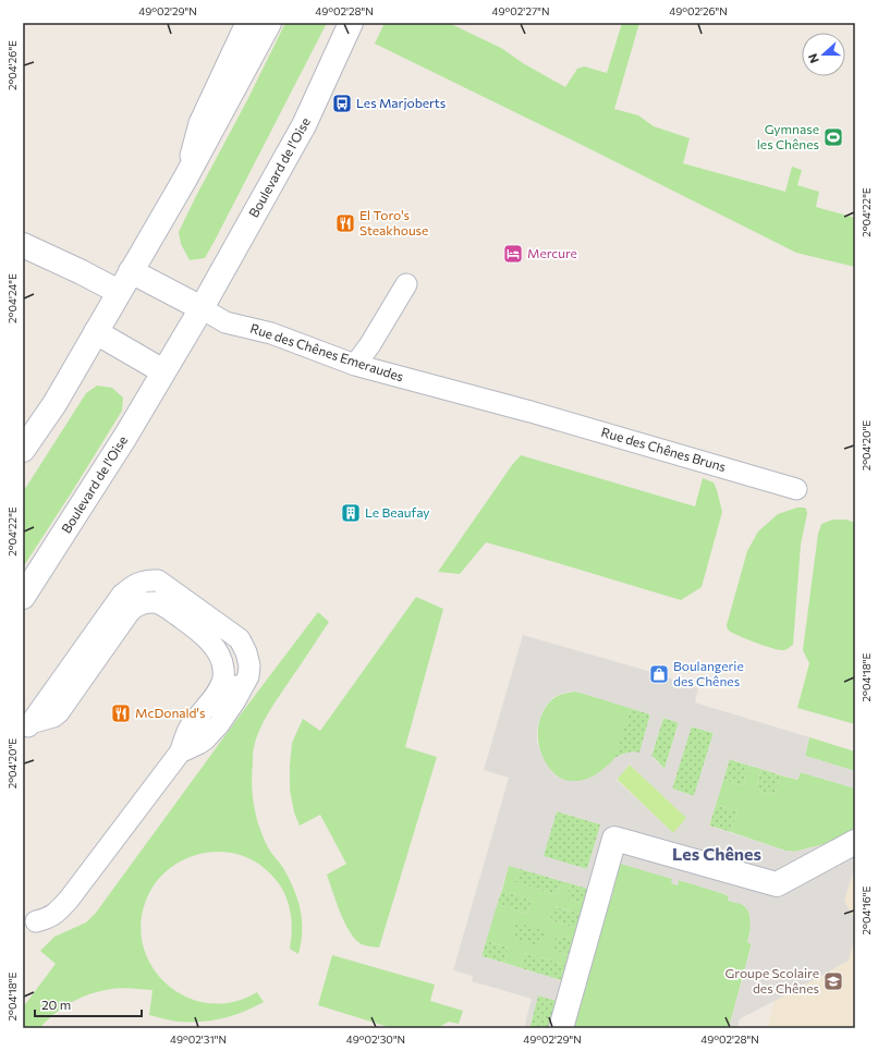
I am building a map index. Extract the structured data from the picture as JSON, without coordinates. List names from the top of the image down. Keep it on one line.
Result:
{"streets":{"main road":["Boulevard de l'Oise"],"lane":["Rue des Chênes Emeraudes","Rue des Chênes Bruns"]},"crossings":[["Boulevard de l'Oise","Rue des Chênes Emeraudes"],["Rue des Chênes Emeraudes","Rue des Chênes Bruns"]],"districts":["Les Chênes"],"places":{"bus stop":["Les Marjoberts"],"sports":["Gymnase les Chênes"],"restaurant":["El Toro's Steakhouse","McDonald's"],"hotel":["Mercure"],"building":["Le Beaufay"],"shop":["Boulangerie des Chênes"],"school or university":["Groupe Scolaire des Chênes"]},"scale_bar":"20 m","north":"left","coordinates":["49°02'29\"N","49°02'28\"N","49°02'27\"N","49°02'26\"N","2°04'26\"E","2°04'22\"E","2°04'24\"E","2°04'20\"E","2°04'18\"E","2°04'16\"E","49°02'31\"N","49°02'30\"N"]}
